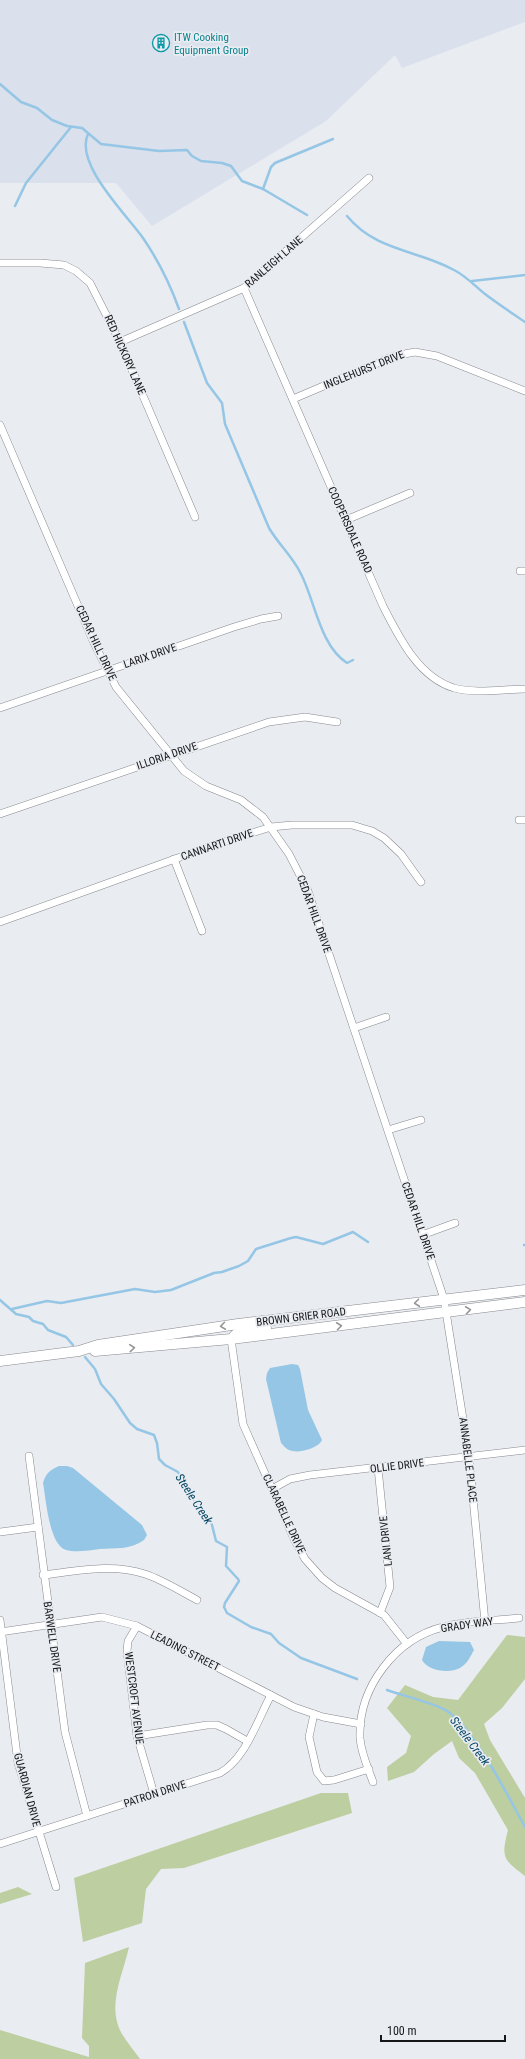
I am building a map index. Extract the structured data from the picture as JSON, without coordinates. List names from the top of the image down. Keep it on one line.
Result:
{"streets":{"main road":["BROWN GRIER ROAD"],"street":["RANLEIGH LANE","RED HICKORY LANE","INGLEHURST DRIVE","COOPERSDALE ROAD","CEDAR HILL DRIVE","LARIX DRIVE","ILLORIA DRIVE","CANNARTI DRIVE","ANNABELLE PLACE","OLLIE DRIVE","CLARABELLE DRIVE","LANI DRIVE","GRADY WAY","BARWELL DRIVE","LEADING STREET","WESTCROFT AVENUE","GUARDIAN DRIVE","PATRON DRIVE"]},"crossings":[["RANLEIGH LANE","RED HICKORY LANE"],["RANLEIGH LANE","COOPERSDALE ROAD"],["INGLEHURST DRIVE","COOPERSDALE ROAD"],["CEDAR HILL DRIVE","LARIX DRIVE"],["CEDAR HILL DRIVE","ILLORIA DRIVE"],["CEDAR HILL DRIVE","CANNARTI DRIVE"],["CEDAR HILL DRIVE","BROWN GRIER ROAD"],["CEDAR HILL DRIVE","ANNABELLE PLACE"],["BROWN GRIER ROAD","ANNABELLE PLACE"],["BROWN GRIER ROAD","CLARABELLE DRIVE"],["ANNABELLE PLACE","OLLIE DRIVE"],["ANNABELLE PLACE","GRADY WAY"],["OLLIE DRIVE","CLARABELLE DRIVE"],["OLLIE DRIVE","LANI DRIVE"],["CLARABELLE DRIVE","LANI DRIVE"],["CLARABELLE DRIVE","GRADY WAY"],["GRADY WAY","LEADING STREET"],["BARWELL DRIVE","LEADING STREET"],["BARWELL DRIVE","PATRON DRIVE"],["LEADING STREET","WESTCROFT AVENUE"],["LEADING STREET","GUARDIAN DRIVE"],["LEADING STREET","PATRON DRIVE"],["WESTCROFT AVENUE","PATRON DRIVE"],["GUARDIAN DRIVE","PATRON DRIVE"]],"water":["Steele Creek"],"places":{"building":["ITW Cooking Equipment Group"]},"scale_bar":"100 m"}
